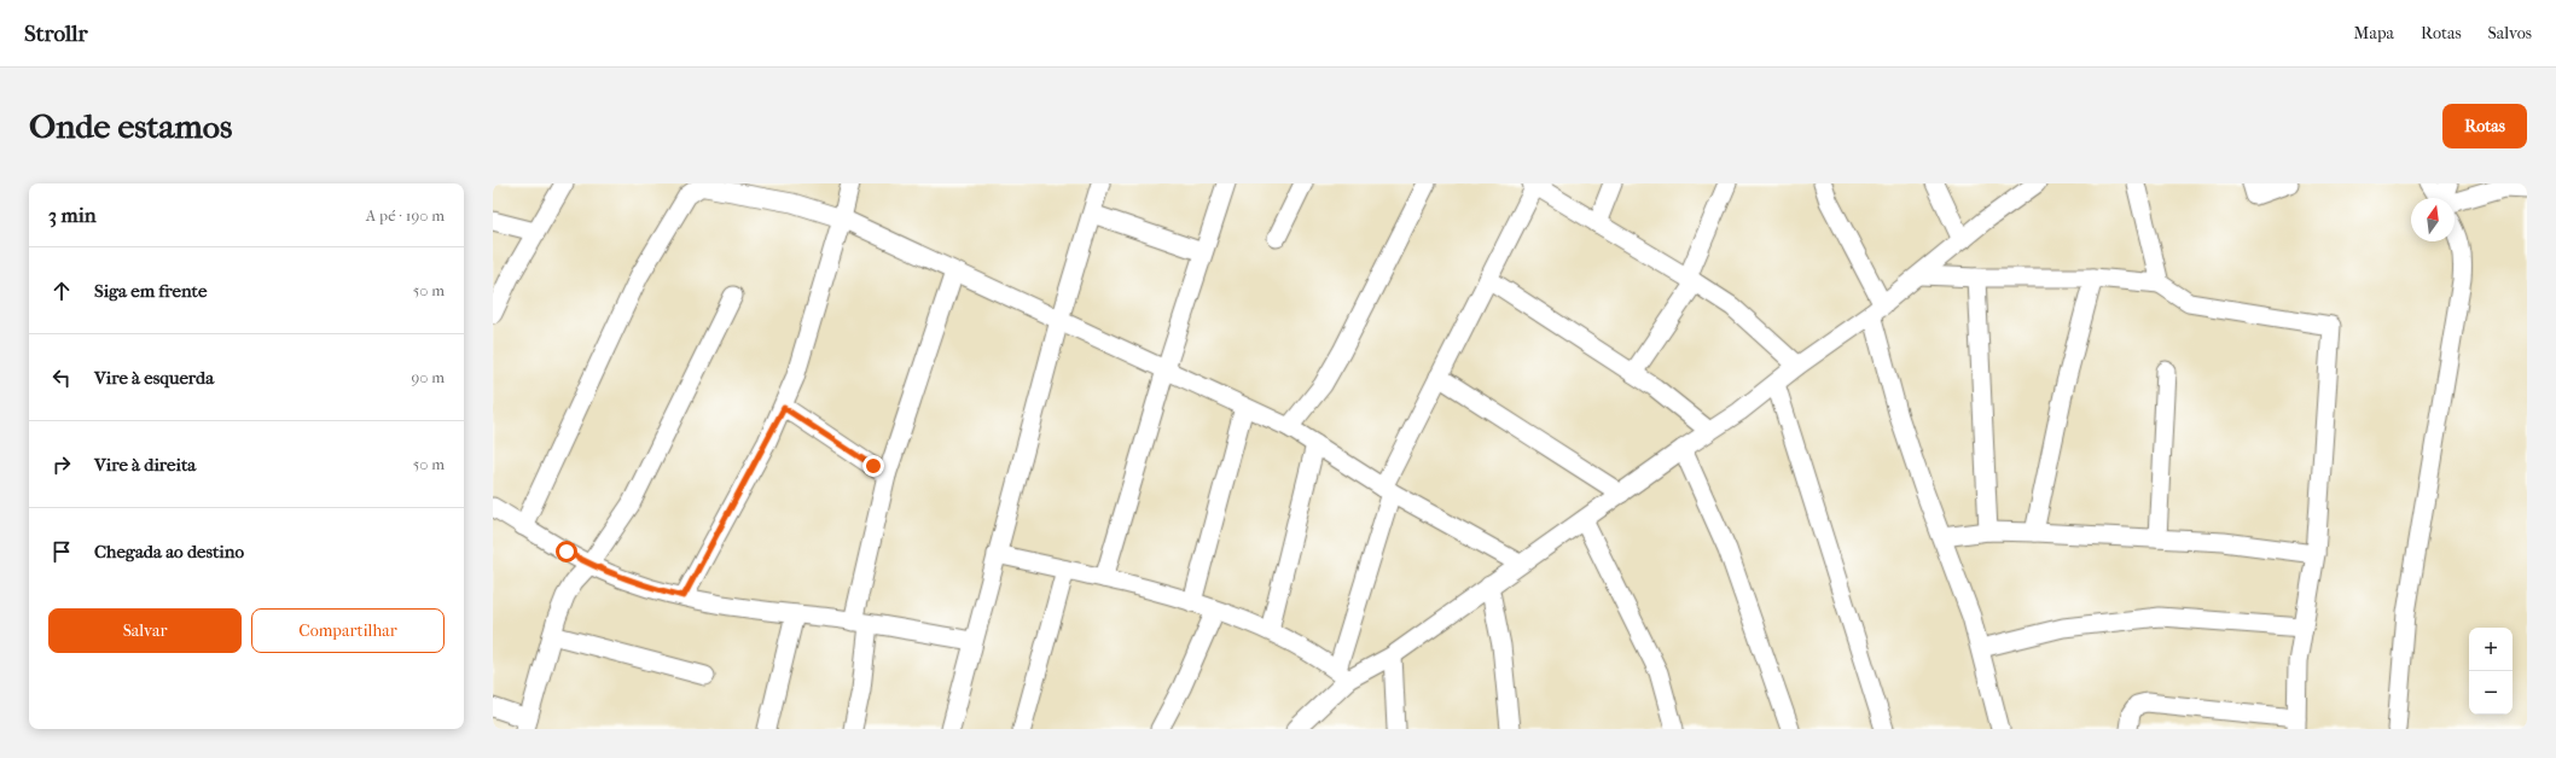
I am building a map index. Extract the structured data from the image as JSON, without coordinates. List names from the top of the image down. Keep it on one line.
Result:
{"north":"top","page":{"header":"Strollr","nav":["Mapa","Rotas","Salvos"],"buttons":["Rotas",["Salvar","Compartilhar"]],"title":"Onde estamos","heading":["3 min","A pé · 190 m"],"list":[["Siga em frente","50 m"],["Vire à esquerda","90 m"],["Vire à direita","50 m"],"Chegada ao destino"],"map_buttons":["+","−"]}}
